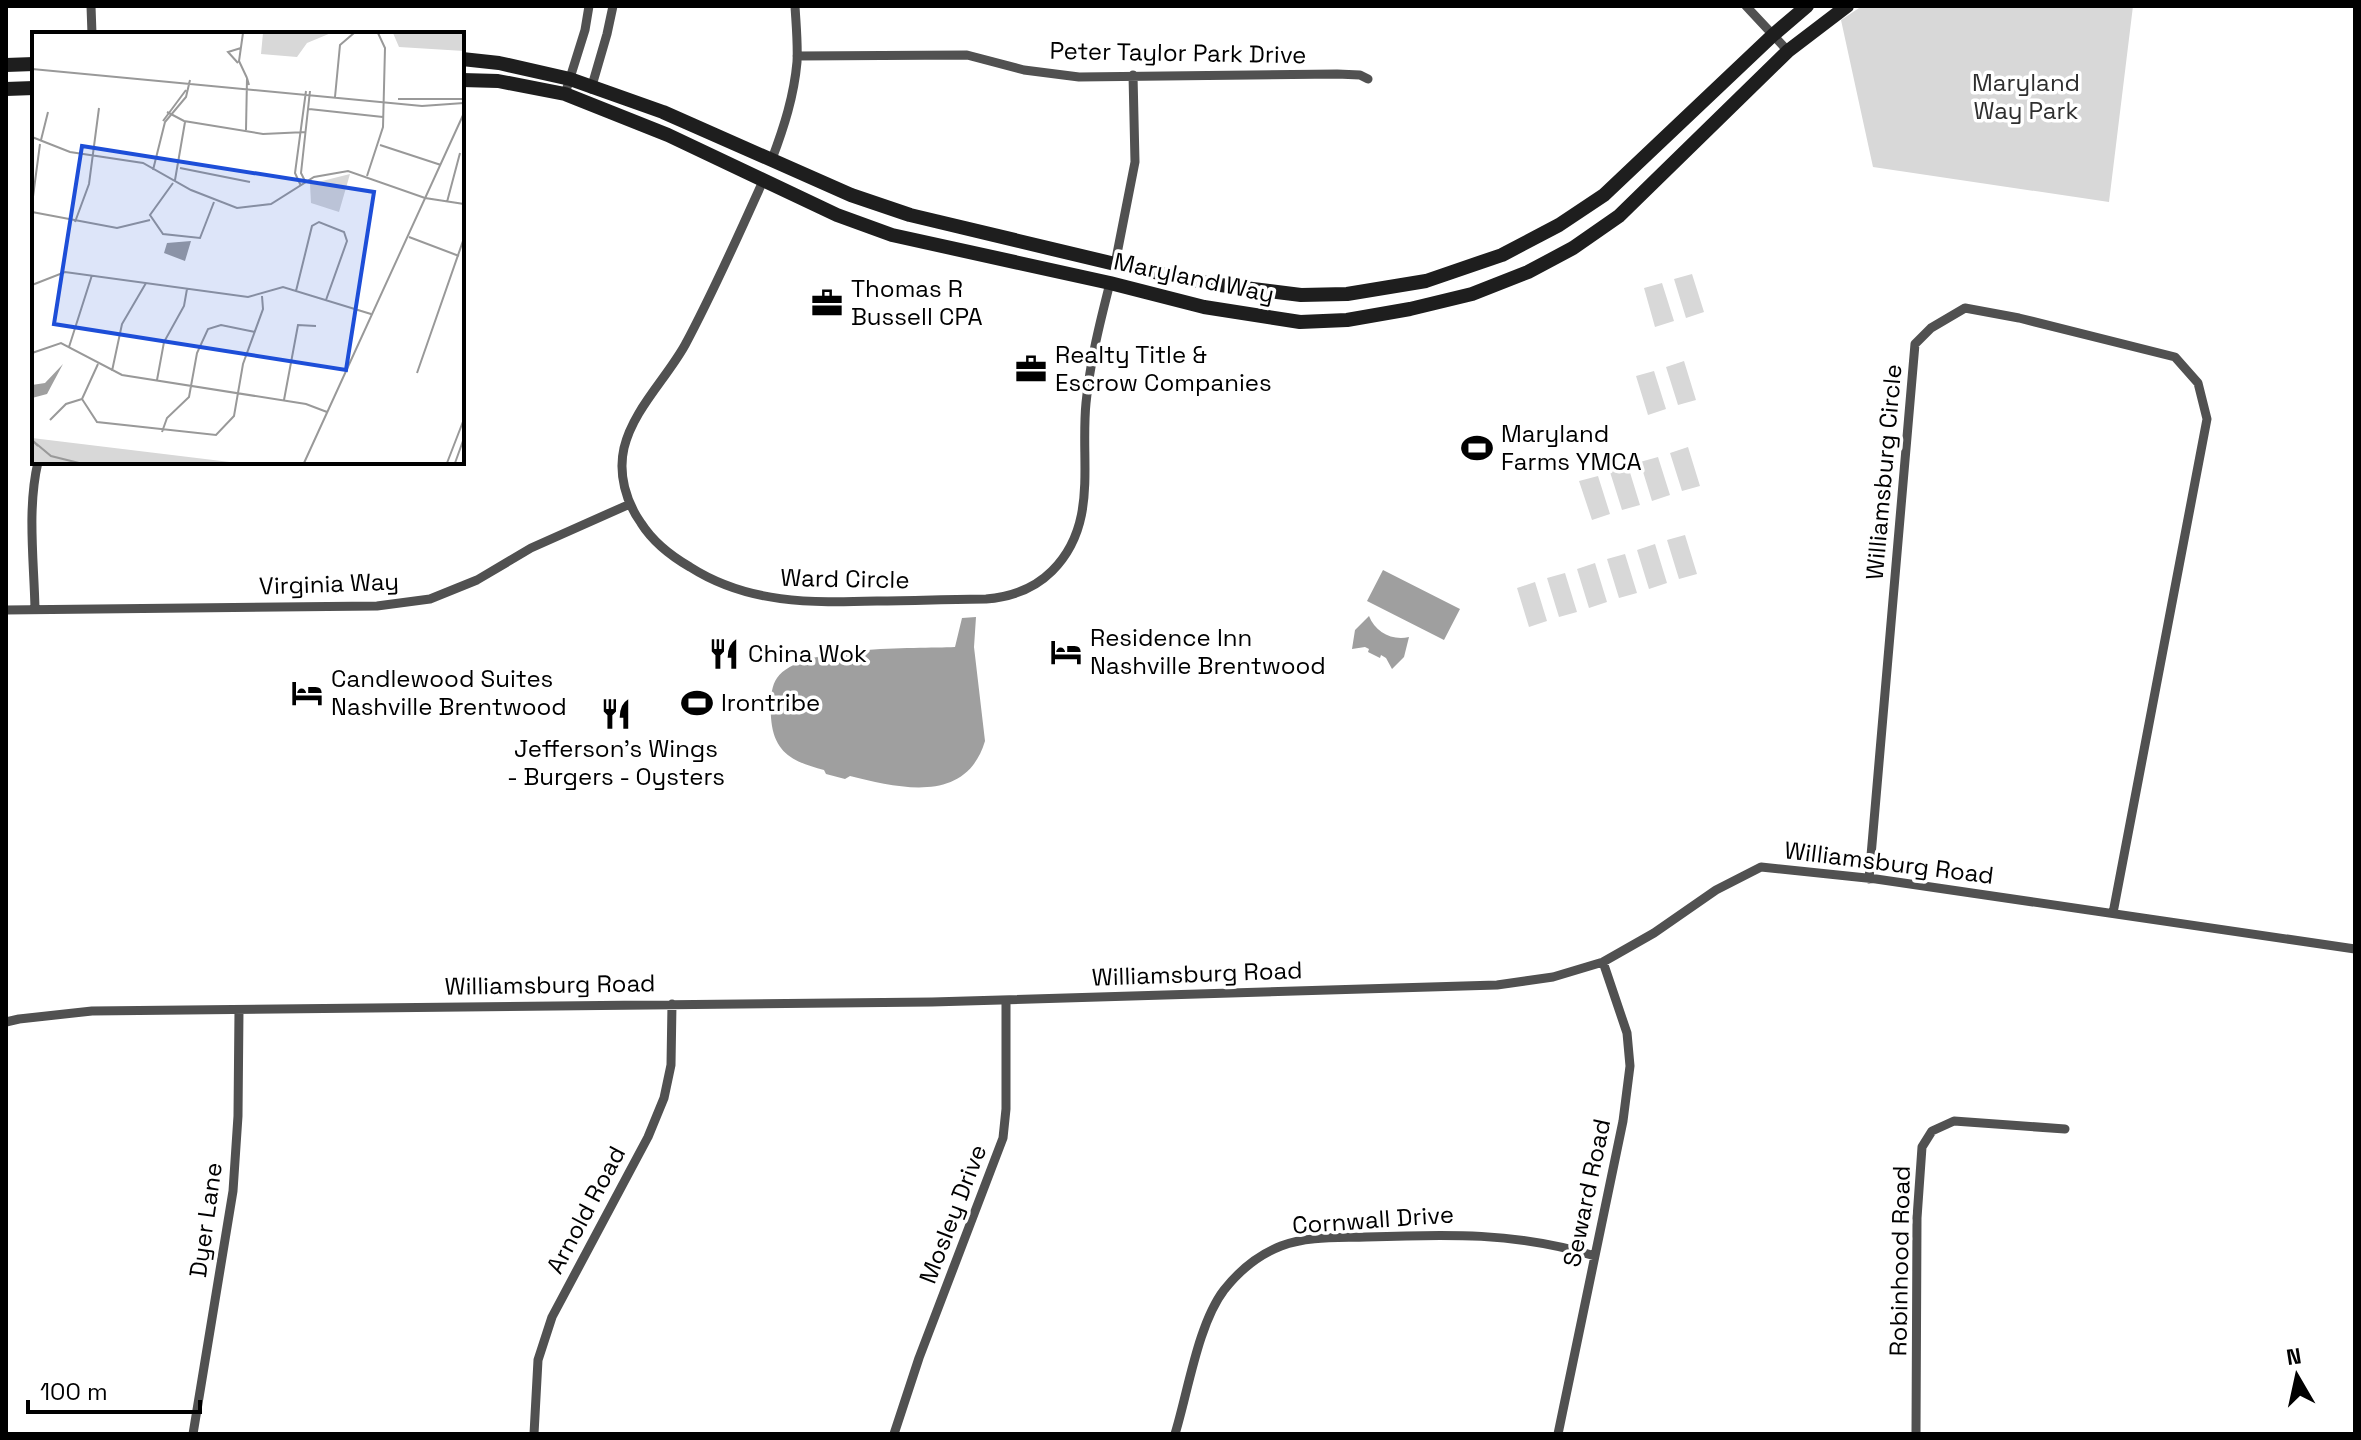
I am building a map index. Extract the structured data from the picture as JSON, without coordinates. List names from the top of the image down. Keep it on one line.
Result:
{"streets":{"main road":["Maryland Way"],"street":["Peter Taylor Park Drive","Williamsburg Circle","Ward Circle","Virginia Way","Williamsburg Road","Seward Road","Arnold Road","Mosley Drive","Dyer Lane","Cornwall Drive","Robinhood Road"]},"crossings":[["Maryland Way","Ward Circle"],["Williamsburg Circle","Williamsburg Road"],["Ward Circle","Virginia Way"],["Williamsburg Road","Seward Road"],["Williamsburg Road","Arnold Road"],["Williamsburg Road","Mosley Drive"],["Williamsburg Road","Dyer Lane"],["Seward Road","Cornwall Drive"]],"parks":["Maryland Way Park"],"places":{"office":["Thomas R Bussell CPA","Realty Title & Escrow Companies"],"sports":["Maryland Farms YMCA","Irontribe"],"hotel":["Residence Inn Nashville Brentwood","Candlewood Suites Nashville Brentwood"],"restaurant":["China Wok","Jefferson's Wings - Burgers - Oysters"]},"scale_bar":"100 m","north":"top"}
